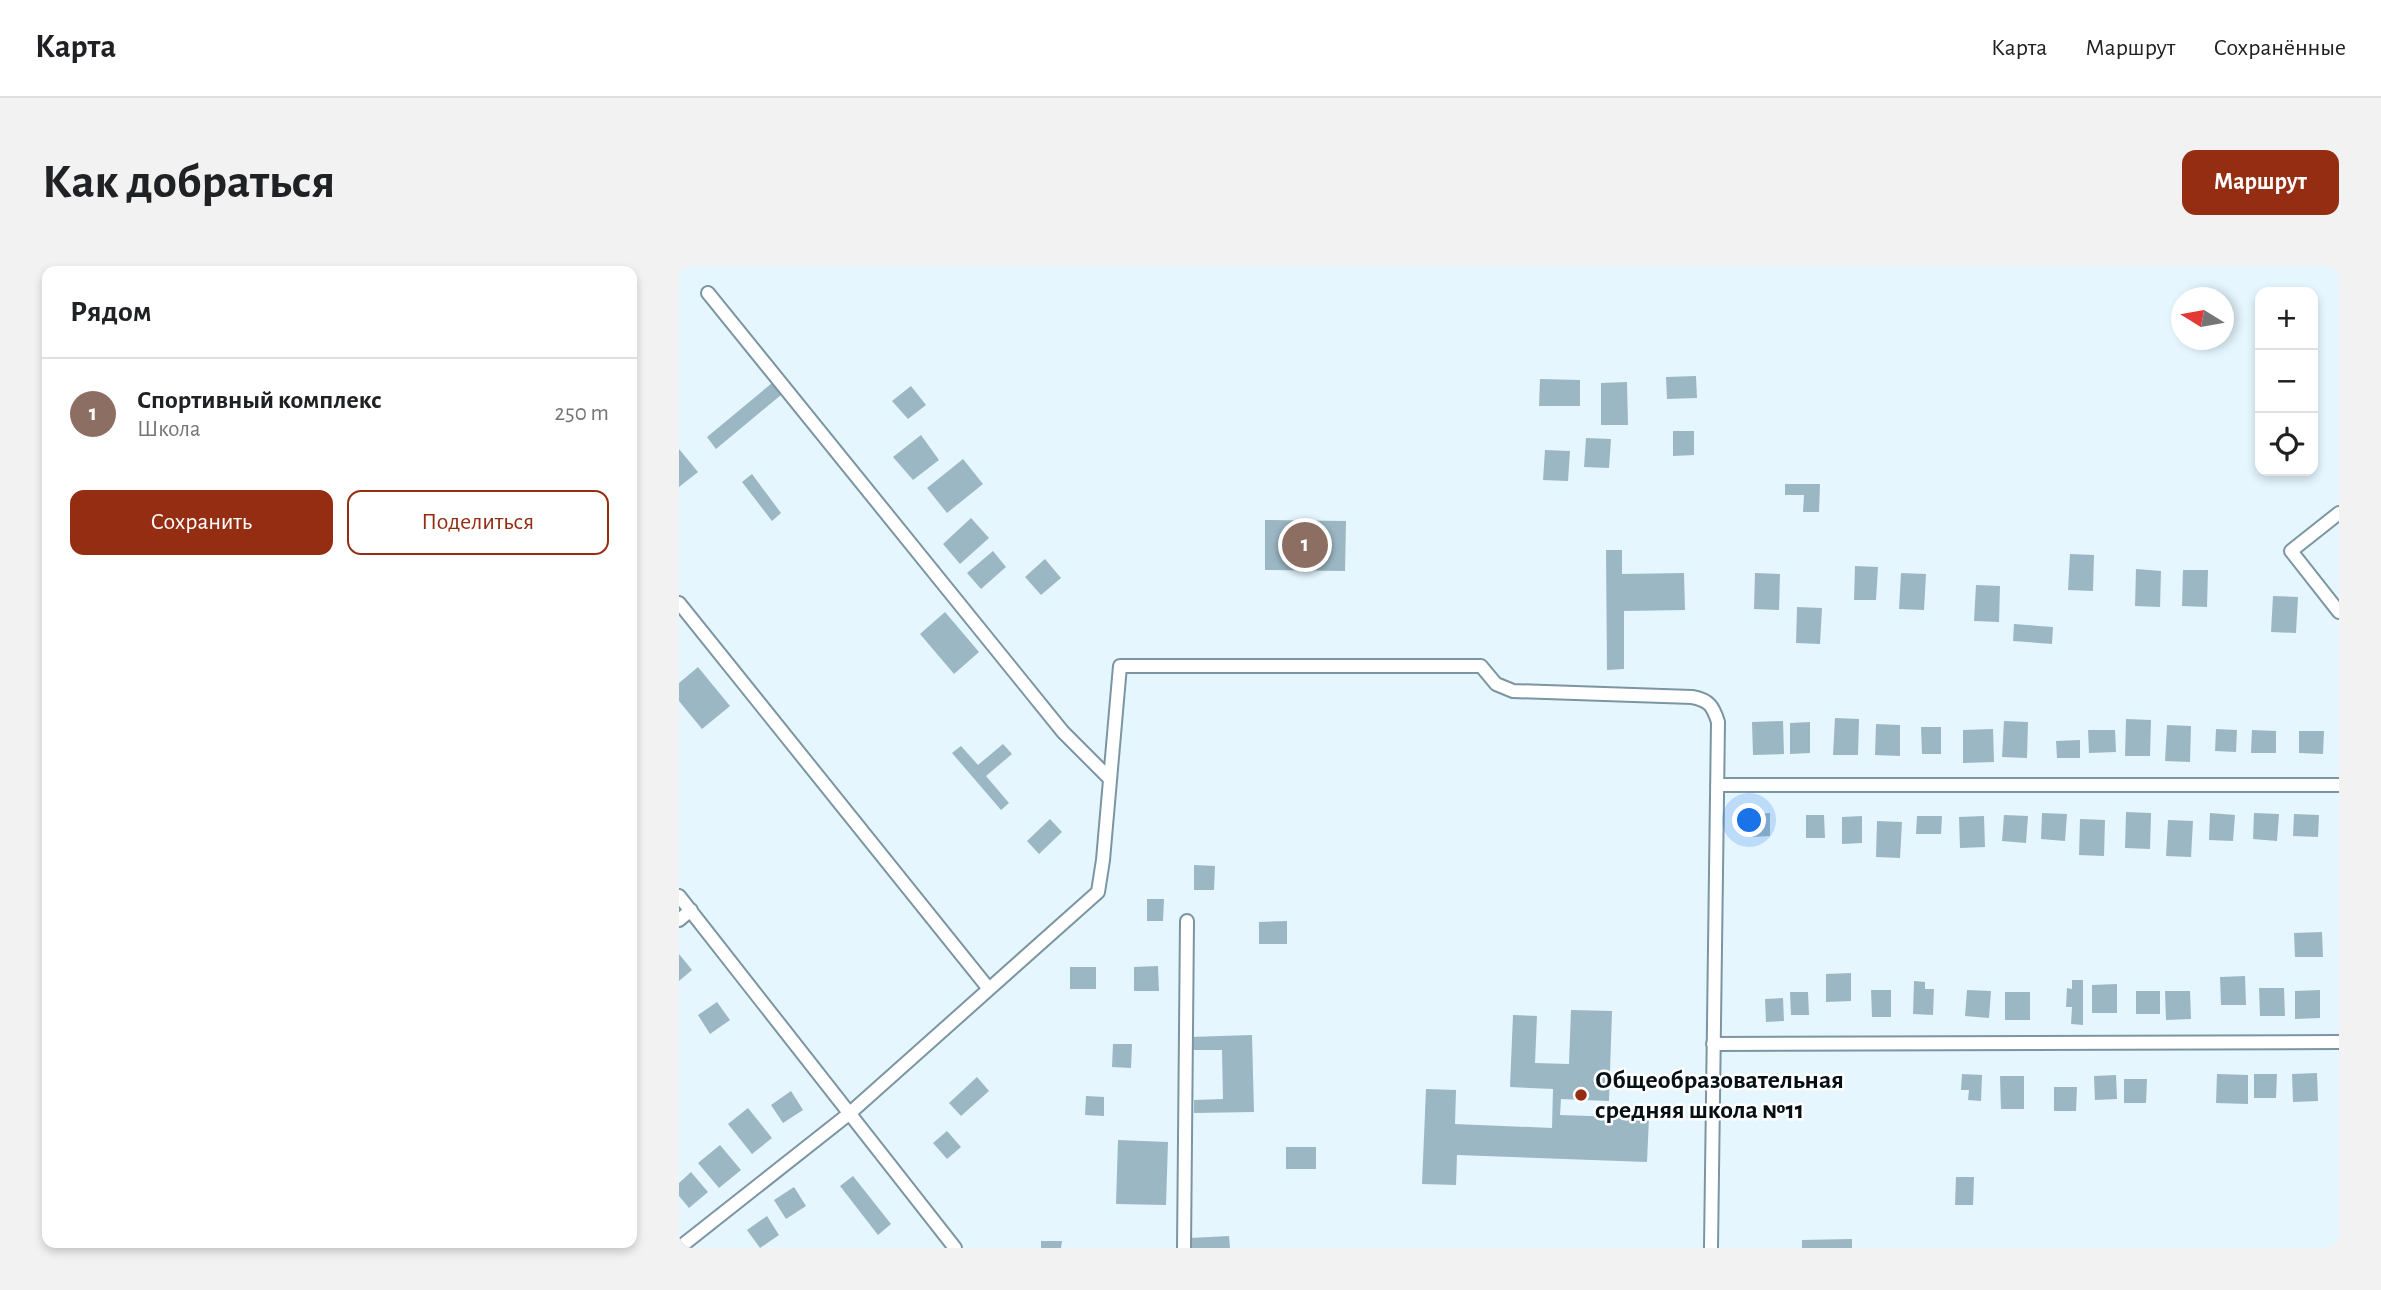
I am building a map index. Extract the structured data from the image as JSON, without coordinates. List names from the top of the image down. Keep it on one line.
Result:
{"places":["Общеобразовательная средняя школа №11"],"north":"left","page":{"header":"Карта","nav":["Карта","Маршрут","Сохранённые"],"buttons":["Маршрут",["Сохранить","Поделиться"]],"title":"Как добраться","heading":"Рядом","map_buttons":["+","−"],"list":[{"mark":"1","name":"Спортивный комплекс","note":"Школа","value":"250 m"}],"pins":"1"}}
